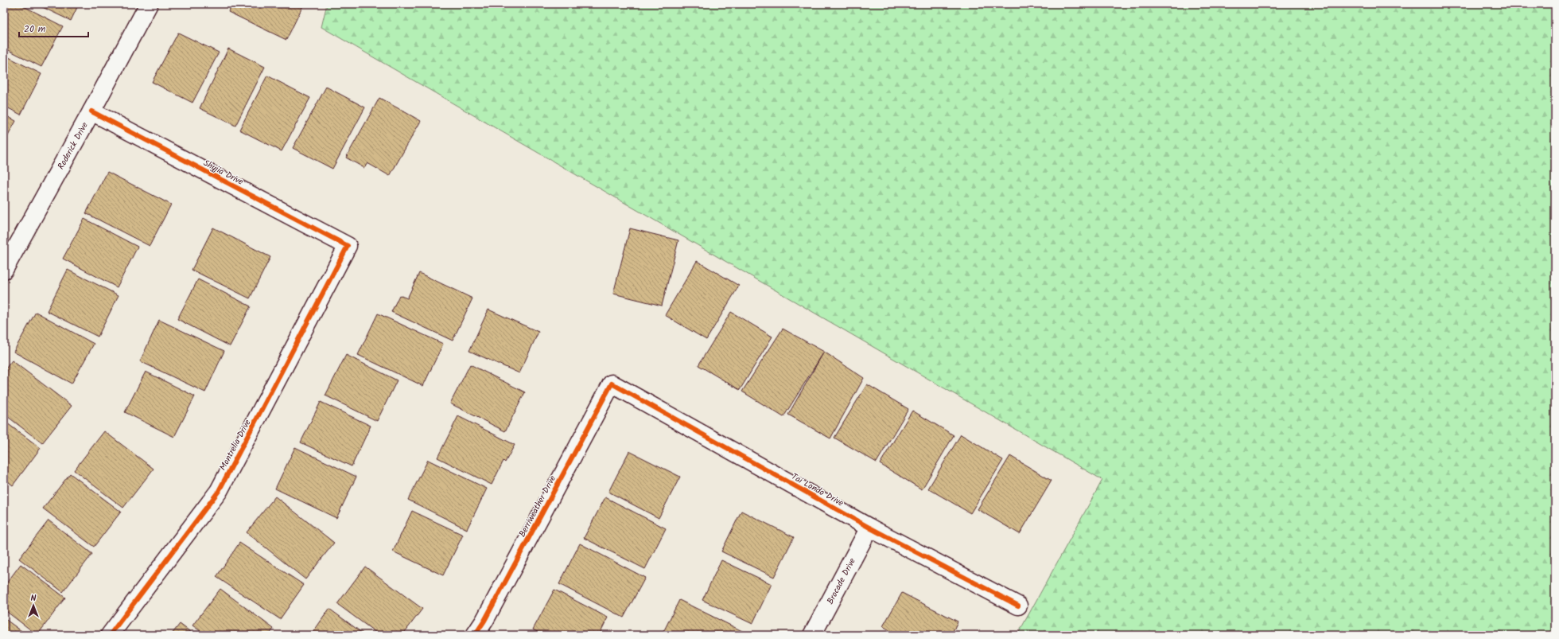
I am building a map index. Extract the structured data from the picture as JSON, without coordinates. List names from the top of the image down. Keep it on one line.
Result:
{"streets":{"street":["Roderick Drive","Shyjia Drive","Montrelia Drive","Tai Londo Drive","Berriweather Drive","Brocade Drive"]},"crossings":[["Roderick Drive","Shyjia Drive"],["Shyjia Drive","Montrelia Drive"],["Tai Londo Drive","Berriweather Drive"],["Tai Londo Drive","Brocade Drive"]],"scale_bar":"20 m","north":"top"}
